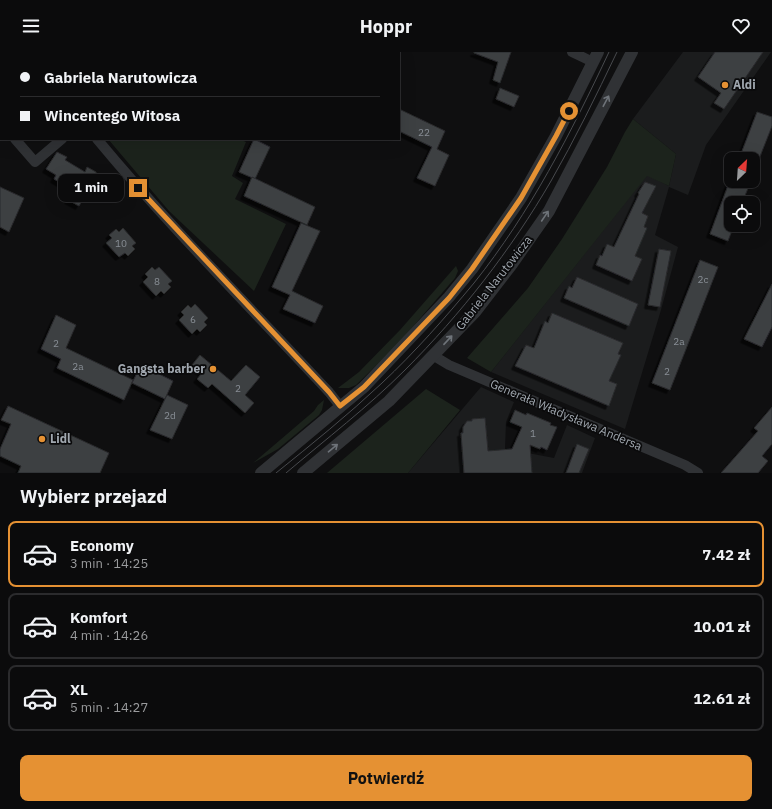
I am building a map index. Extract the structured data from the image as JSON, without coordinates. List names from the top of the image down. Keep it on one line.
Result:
{"streets":{"street":["Gabriela Narutowicza","Generała Władysława Andersa"]},"crossings":[["Gabriela Narutowicza","Generała Władysława Andersa"]],"places":["Aldi","Gangsta barber","Lidl"],"house_numbers":["22","10","2c","8","6","2a","2","2a","2","2","2d","1"],"north":"top right","page":{"header":"Hoppr","banner":["Gabriela Narutowicza","Wincentego Witosa"],"bubble":"1 min","heading":"Wybierz przejazd","list":[{"name":"Economy","note":"3 min · 14:25","value":"7.42 zł"},{"name":"Komfort","note":"4 min · 14:26","value":"10.01 zł"},{"name":"XL","note":"5 min · 14:27","value":"12.61 zł"}],"buttons":"Potwierdź"}}
